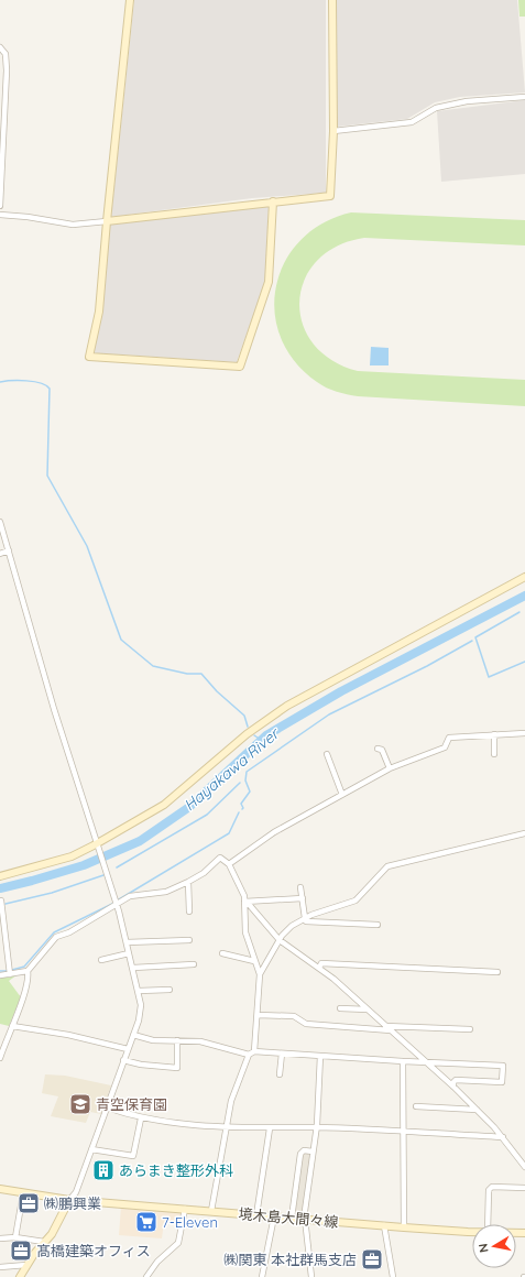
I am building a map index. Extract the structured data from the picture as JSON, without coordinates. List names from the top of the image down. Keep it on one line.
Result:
{"streets":{"street":["境木島大間々線"]},"water":["Hayakawa River"],"places":{"school or university":["青空保育園"],"building":["あらまき整形外科"],"office":["㈱鵬興業","髙橋建築オフィス","㈱関東 本社群馬支店"],"supermarket":["7-Eleven"]},"north":"left"}
